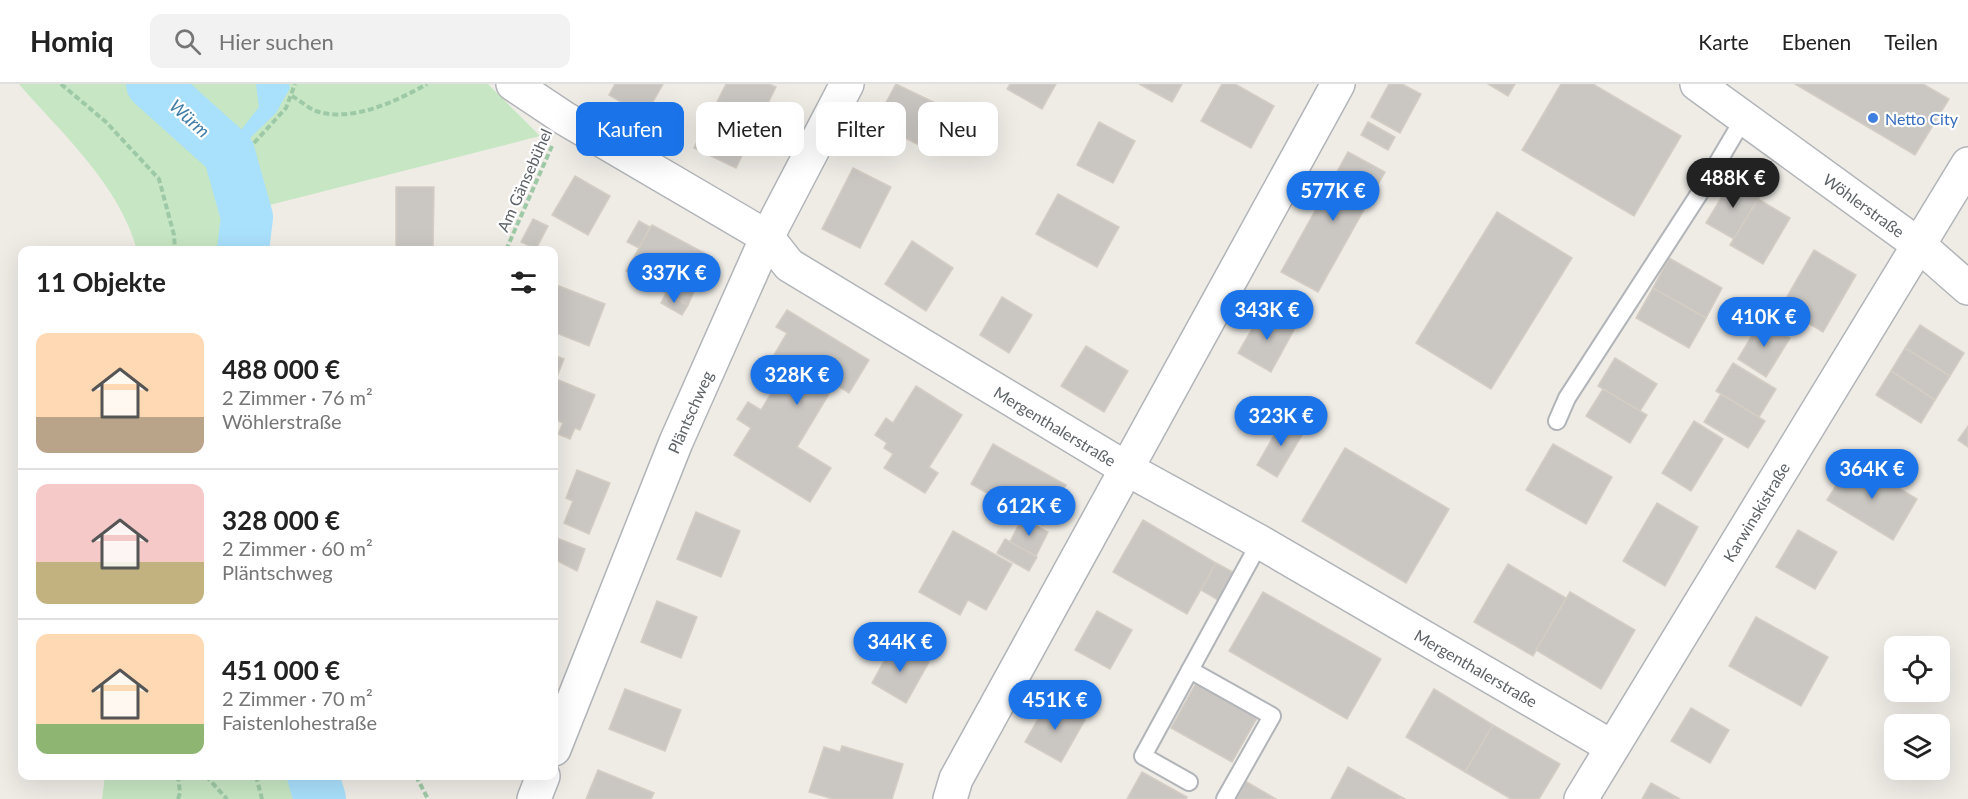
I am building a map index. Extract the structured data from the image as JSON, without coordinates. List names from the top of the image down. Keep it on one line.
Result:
{"streets":{"street":["Wöhlerstraße","Pläntschweg","Mergenthalerstraße","Karwinskistraße"],"path":["Am Gänsebühel"]},"crossings":[["Am Gänsebühel","Mergenthalerstraße"],["Wöhlerstraße","Karwinskistraße"],["Pläntschweg","Mergenthalerstraße"],["Mergenthalerstraße","Karwinskistraße"]],"water":["Würm"],"places":["Netto City"],"page":{"header":"Homiq","search":"Hier suchen","nav":["Karte","Ebenen","Teilen"],"chip":["Kaufen","Mieten","Filter","Neu"],"price":["488K €","577K €","337K €","343K €","410K €","328K €","323K €","364K €","612K €","344K €","451K €"],"heading":"11 Objekte","list":[{"name":"488 000 €","note":"2 Zimmer · 76 m² · Wöhlerstraße"},{"name":"328 000 €","note":"2 Zimmer · 60 m² · Pläntschweg"},{"name":"451 000 €","note":"2 Zimmer · 70 m² · Faistenlohestraße"}]}}
